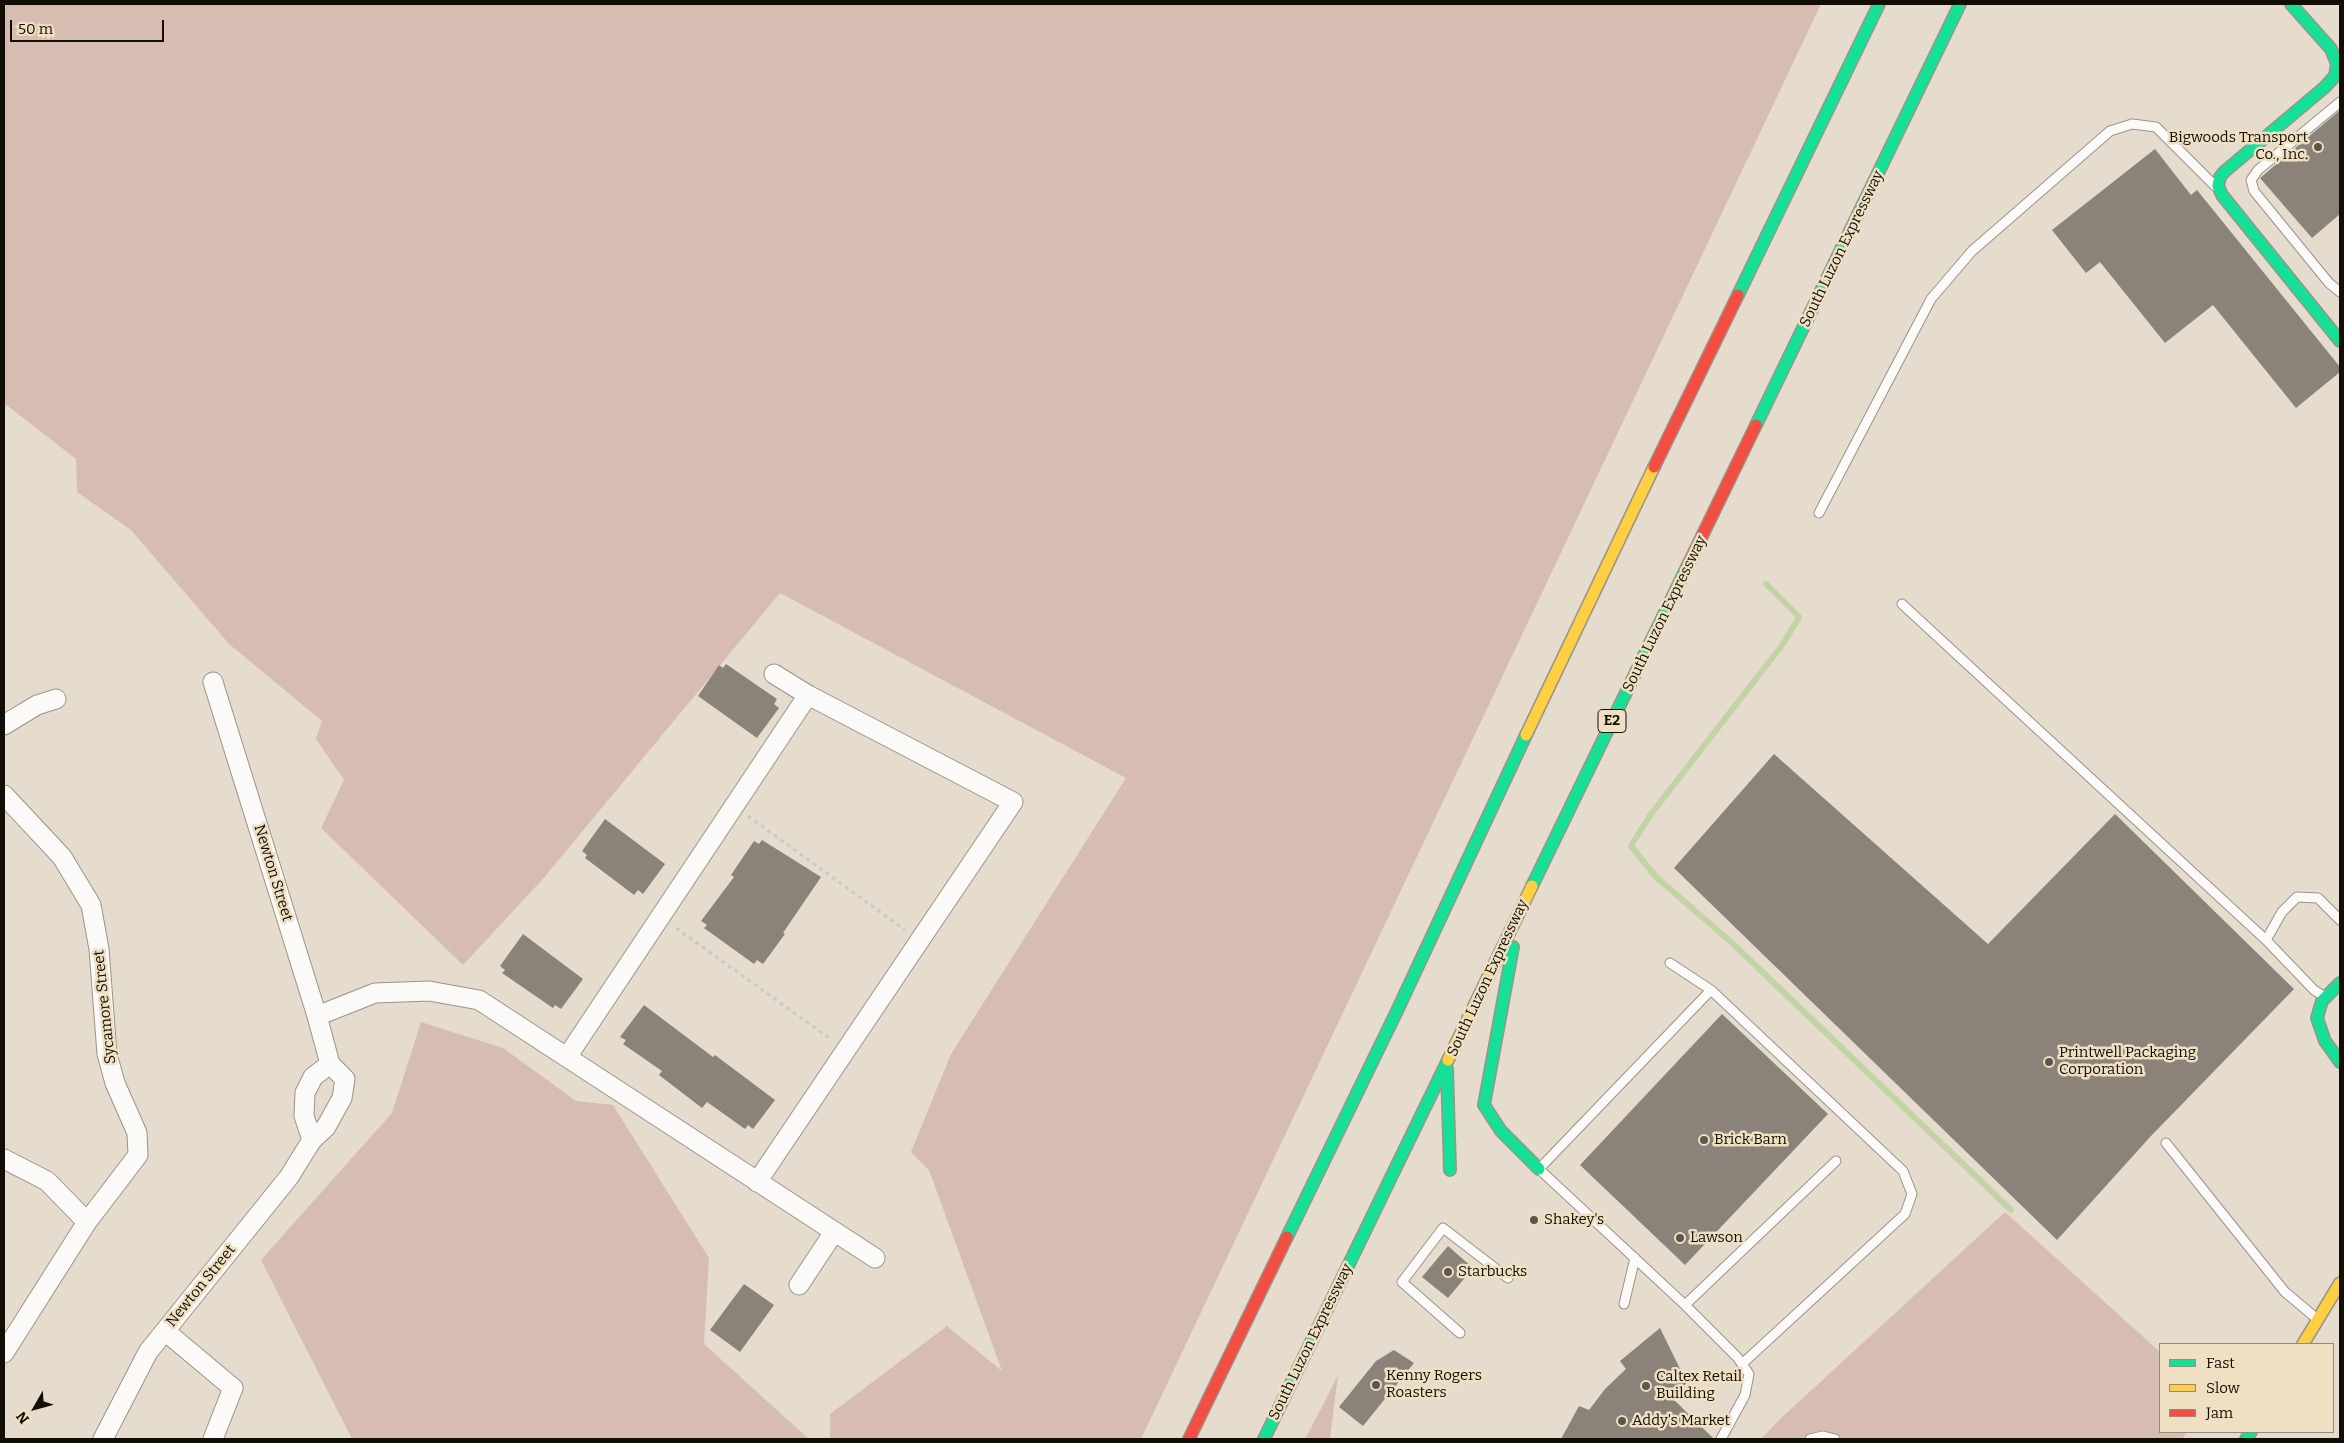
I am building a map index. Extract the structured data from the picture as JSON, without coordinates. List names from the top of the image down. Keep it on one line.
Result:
{"streets":{"main road":["South Luzon Expressway","E2"],"street":["Newton Street","Sycamore Street"]},"places":["Bigwoods Transport Co., Inc.","Printwell Packaging Corporation","Brick Barn","Shakey's","Lawson","Starbucks","Kenny Rogers Roasters","Caltex Retail Building","Addy's Market"],"legend":["Fast","Slow","Jam"],"scale_bar":"50 m","north":"bottom left"}
